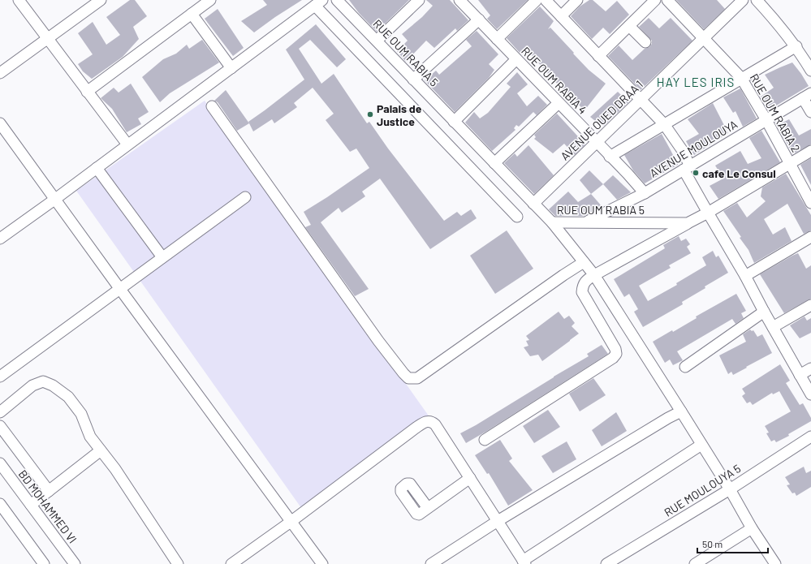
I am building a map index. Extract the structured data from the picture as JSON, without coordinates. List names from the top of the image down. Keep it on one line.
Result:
{"streets":{"street":["RUE OUM RABIA 5","RUE OUM RABIA 4","RUE OUM RABIA 2","AVENUE OUED DRAA 1","AVENUE MOULOUYA","RUE MOULOUYA 5","BD MOHAMMED VI"]},"crossings":[["RUE OUM RABIA 5","RUE OUM RABIA 2"],["RUE OUM RABIA 5","AVENUE OUED DRAA 1"],["RUE OUM RABIA 5","AVENUE MOULOUYA"],["RUE OUM RABIA 4","AVENUE OUED DRAA 1"],["RUE OUM RABIA 4","AVENUE MOULOUYA"],["RUE OUM RABIA 2","AVENUE OUED DRAA 1"],["RUE OUM RABIA 2","AVENUE MOULOUYA"]],"districts":["HAY LES IRIS"],"places":["Palais de Justice","cafe Le Consul"],"scale_bar":"50 m"}
